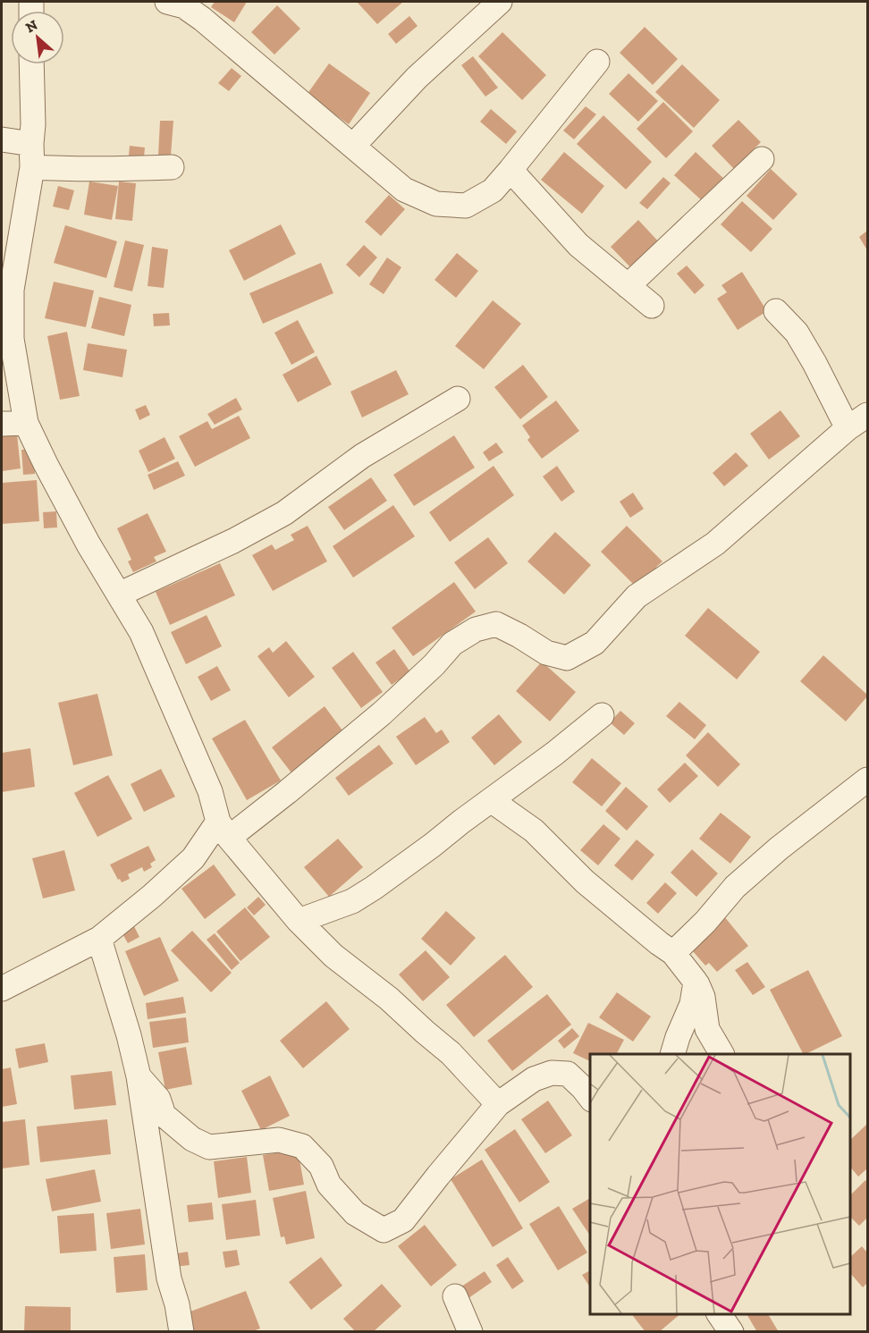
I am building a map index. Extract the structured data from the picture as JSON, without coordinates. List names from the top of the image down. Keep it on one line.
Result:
{"north":"top left"}
